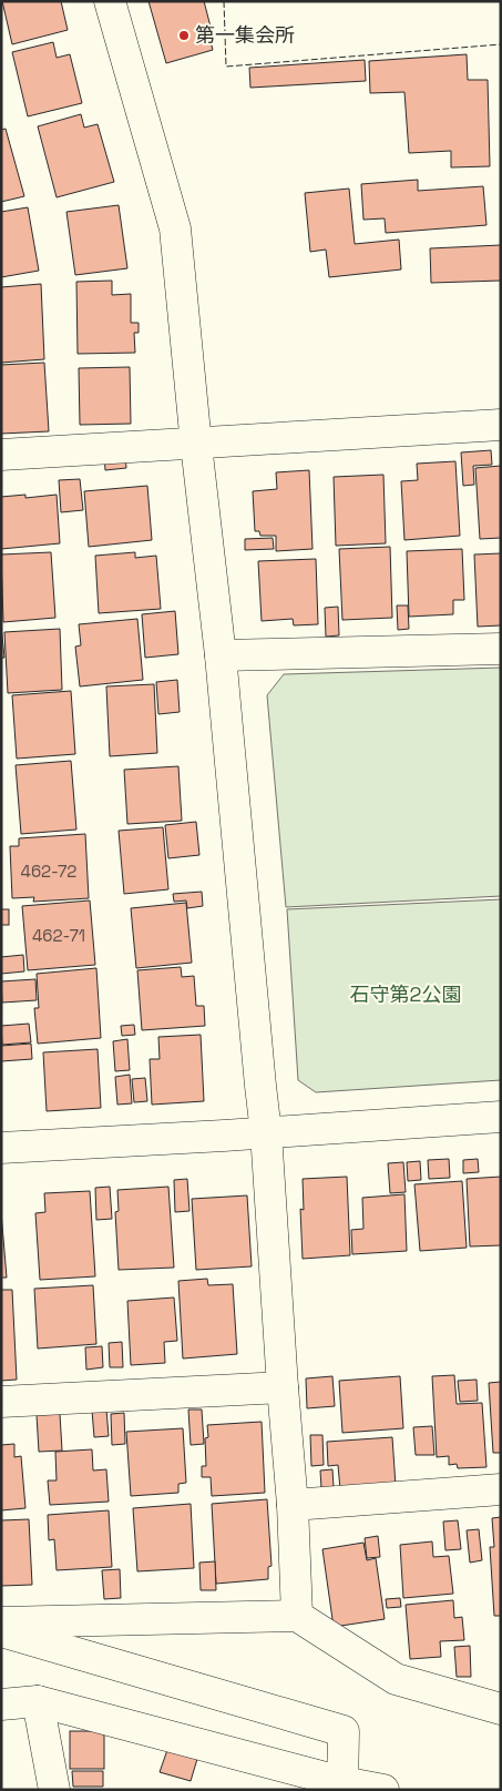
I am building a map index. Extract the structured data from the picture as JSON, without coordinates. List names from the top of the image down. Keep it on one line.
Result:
{"parks":["石守第2公園"],"places":["第一集会所"],"house_numbers":["462-72","462-71"]}
